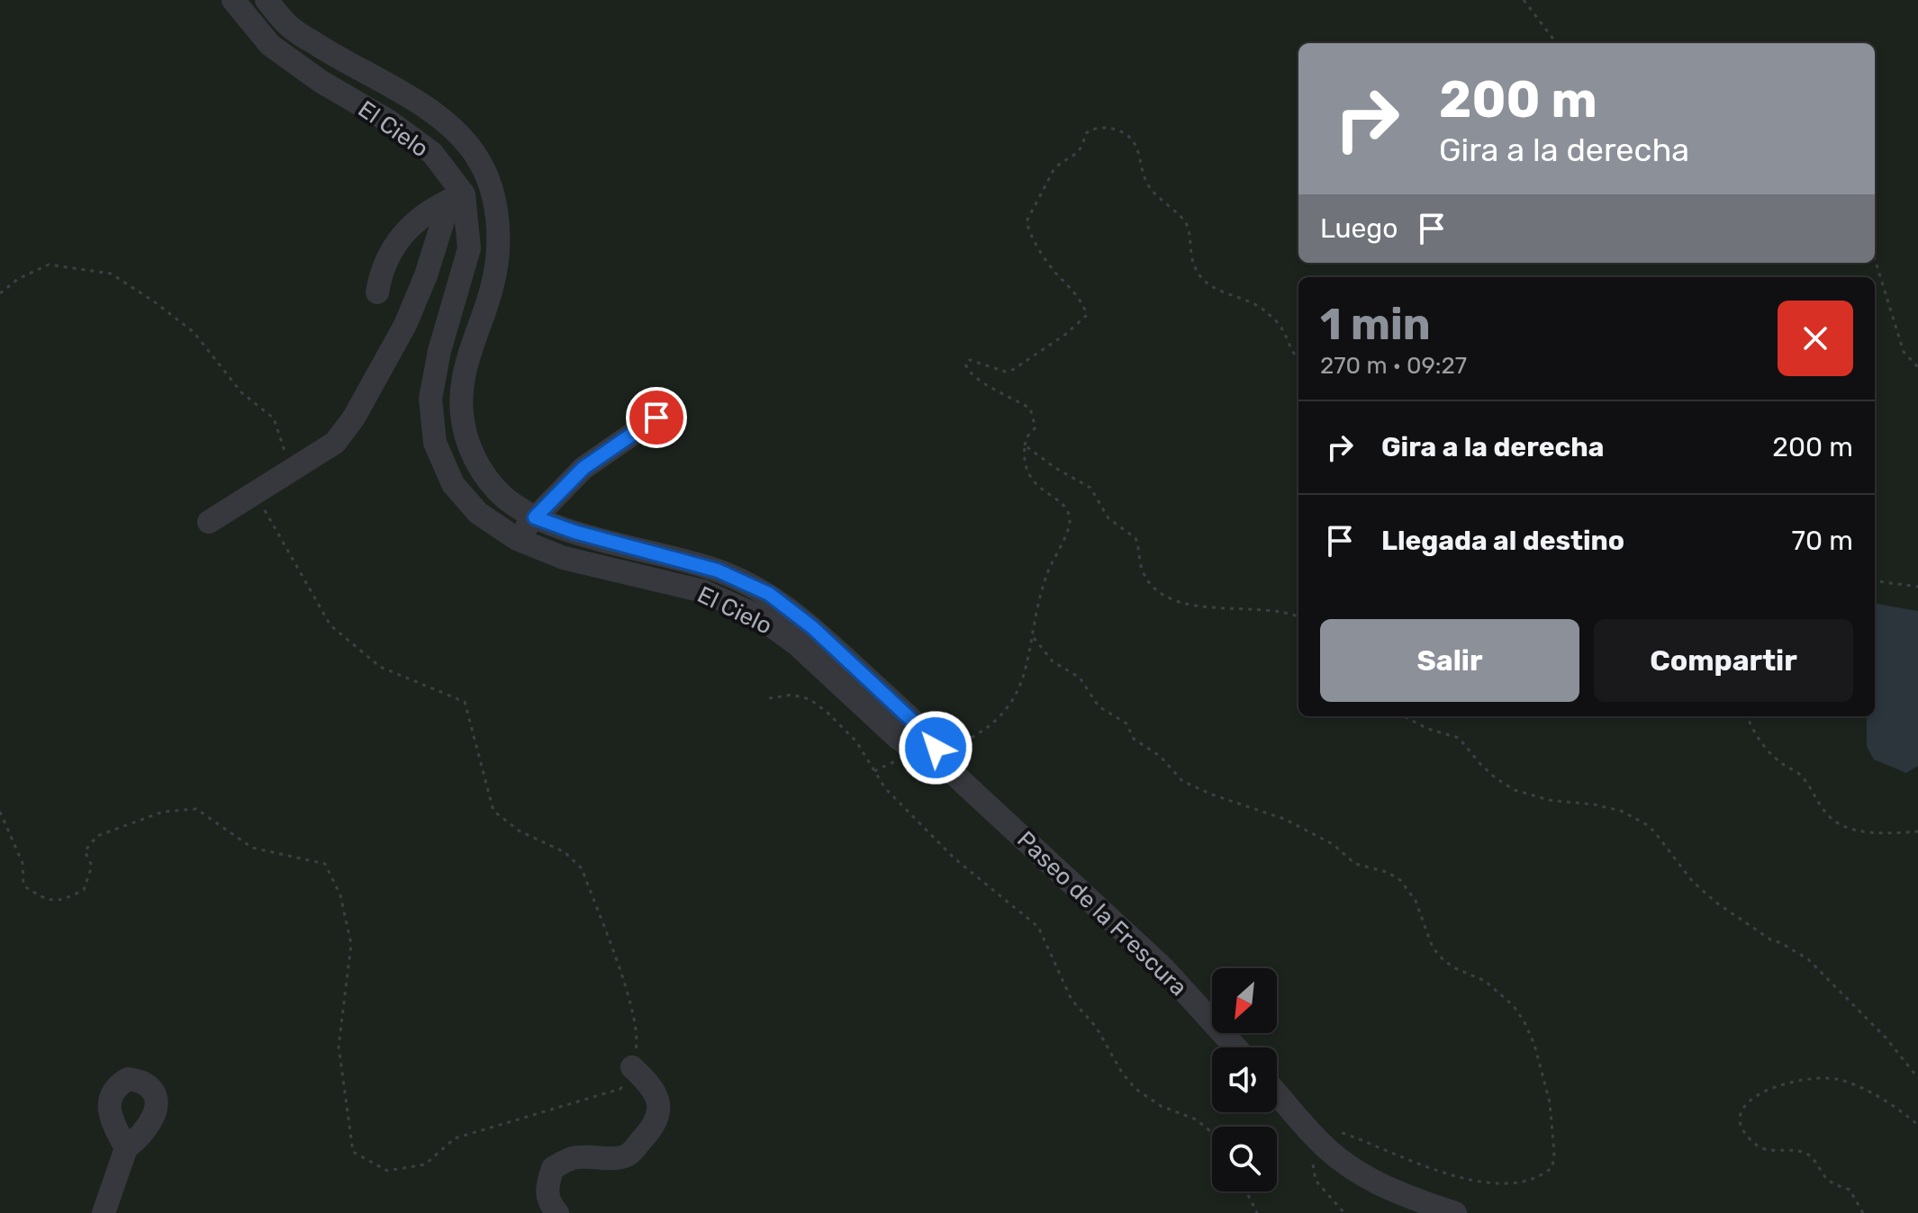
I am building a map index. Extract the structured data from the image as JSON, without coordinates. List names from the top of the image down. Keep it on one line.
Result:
{"streets":{"street":["El Cielo","Paseo de la Frescura"]},"crossings":[["El Cielo","Paseo de la Frescura"]],"north":"bottom left","page":{"turn":["200 m","Gira a la derecha"],"then":"Luego","heading":["1 min","270 m · 09:27"],"list":[{"name":"Gira a la derecha","value":"200 m"},{"name":"Llegada al destino","value":"70 m"}],"buttons":["Salir","Compartir"]}}
